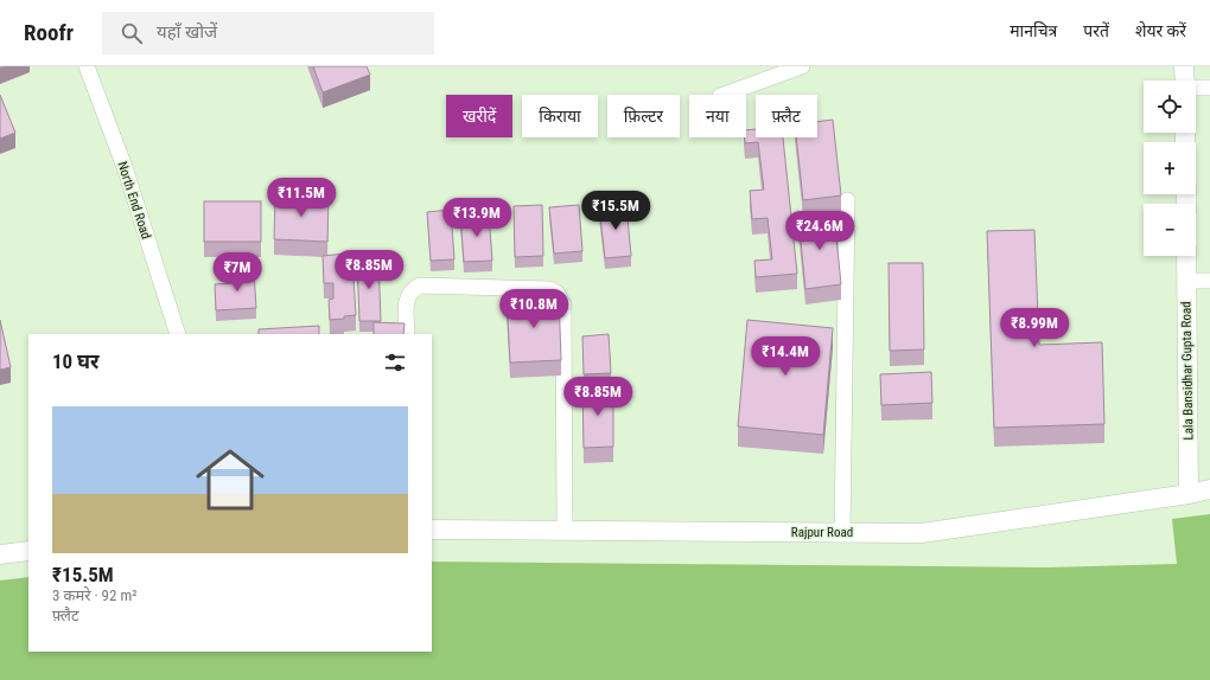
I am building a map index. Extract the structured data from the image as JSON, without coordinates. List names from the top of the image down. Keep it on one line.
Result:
{"streets":{"street":["North End Road","Lala Bansidhar Gupta Road","Rajpur Road"]},"crossings":[["Lala Bansidhar Gupta Road","Rajpur Road"]],"page":{"header":"Roofr","search":"यहाँ खोजें","nav":["मानचित्र","परतें","शेयर करें"],"map_buttons":["+","−"],"chip":["खरीदें","किराया","फ़िल्टर","नया","फ़्लैट"],"price":["₹11.5M","₹15.5M","₹13.9M","₹24.6M","₹8.85M","₹7M","₹10.8M","₹8.99M","₹14.4M","₹8.85M"],"heading":"10 घर","list":[{"name":"₹15.5M","note":"3 कमरे · 92 m² · फ़्लैट"}]}}
